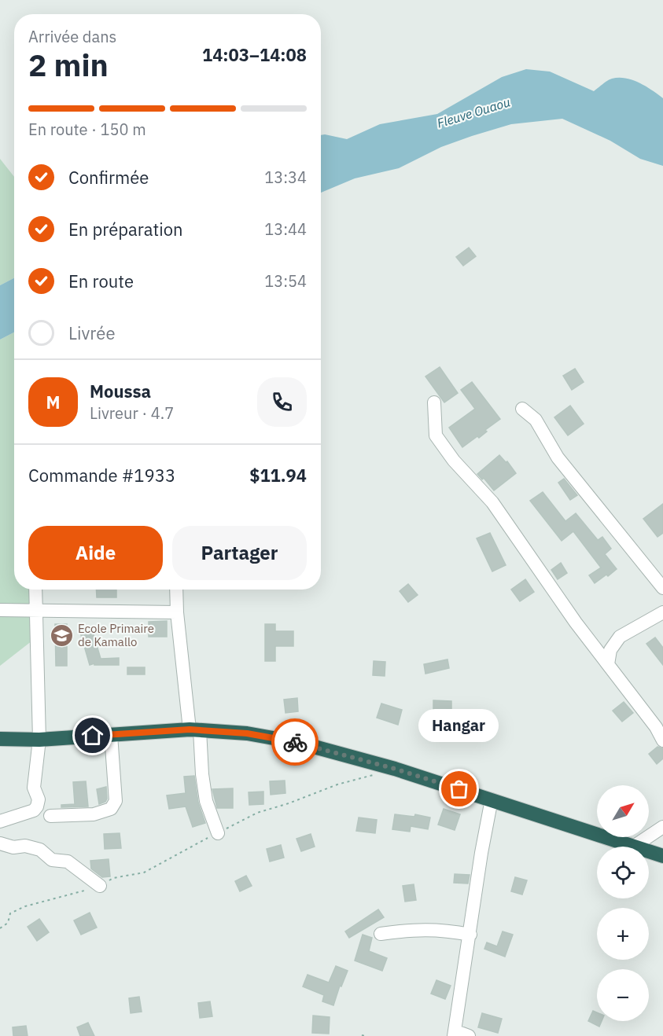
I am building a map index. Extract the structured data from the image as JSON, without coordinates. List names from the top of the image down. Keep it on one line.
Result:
{"water":["Fleuve Ouaou"],"places":{"school or university":["Ecole Primaire de Kamallo"],"other":["Hangar"]},"north":"top right","page":{"heading":["2 min","Arrivée dans","14:03–14:08"],"panel":["Moussa","Livreur · 4.7","Commande #1933","$11.94"],"bar":"En route · 150 m","list":[["Confirmée","13:34"],["En préparation","13:44"],["En route","13:54"],"Livrée"],"round":"M","buttons":["Aide","Partager"],"bubble":"Hangar","map_buttons":["+","−"]}}
